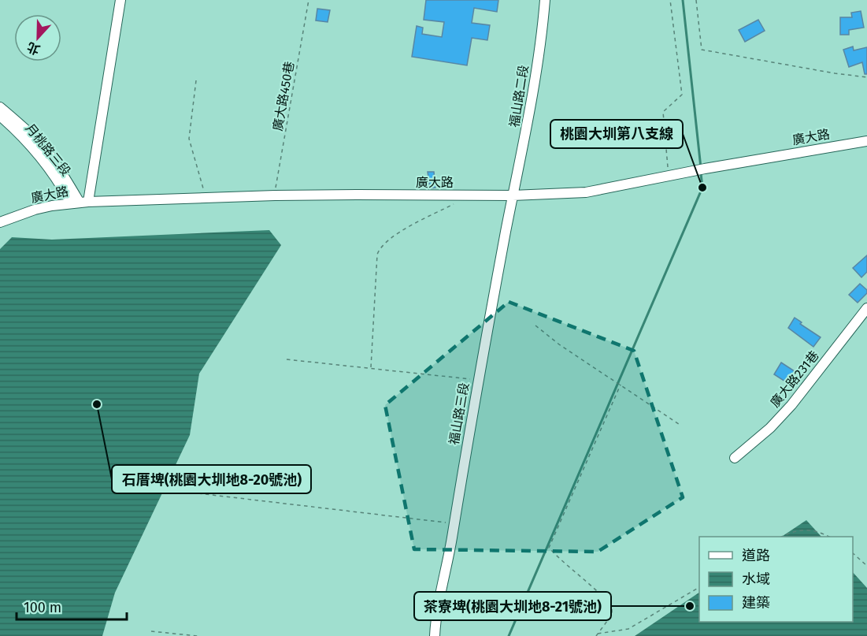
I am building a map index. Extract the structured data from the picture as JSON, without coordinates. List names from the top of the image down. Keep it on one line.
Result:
{"streets":{"street":["福山路二段","廣大路","月桃路三段","廣大路231巷","福山路三段"],"path":["廣大路450巷"]},"crossings":[["廣大路450巷","廣大路"],["福山路二段","廣大路"],["福山路二段","福山路三段"],["廣大路","月桃路三段"],["廣大路","福山路三段"]],"places":["桃園大圳第八支線","石厝埤(桃園大圳地8-20號池)","茶寮埤(桃園大圳地8-21號池)"],"legend":["道路","水域","建築"],"scale_bar":"100 m","north":"bottom"}
